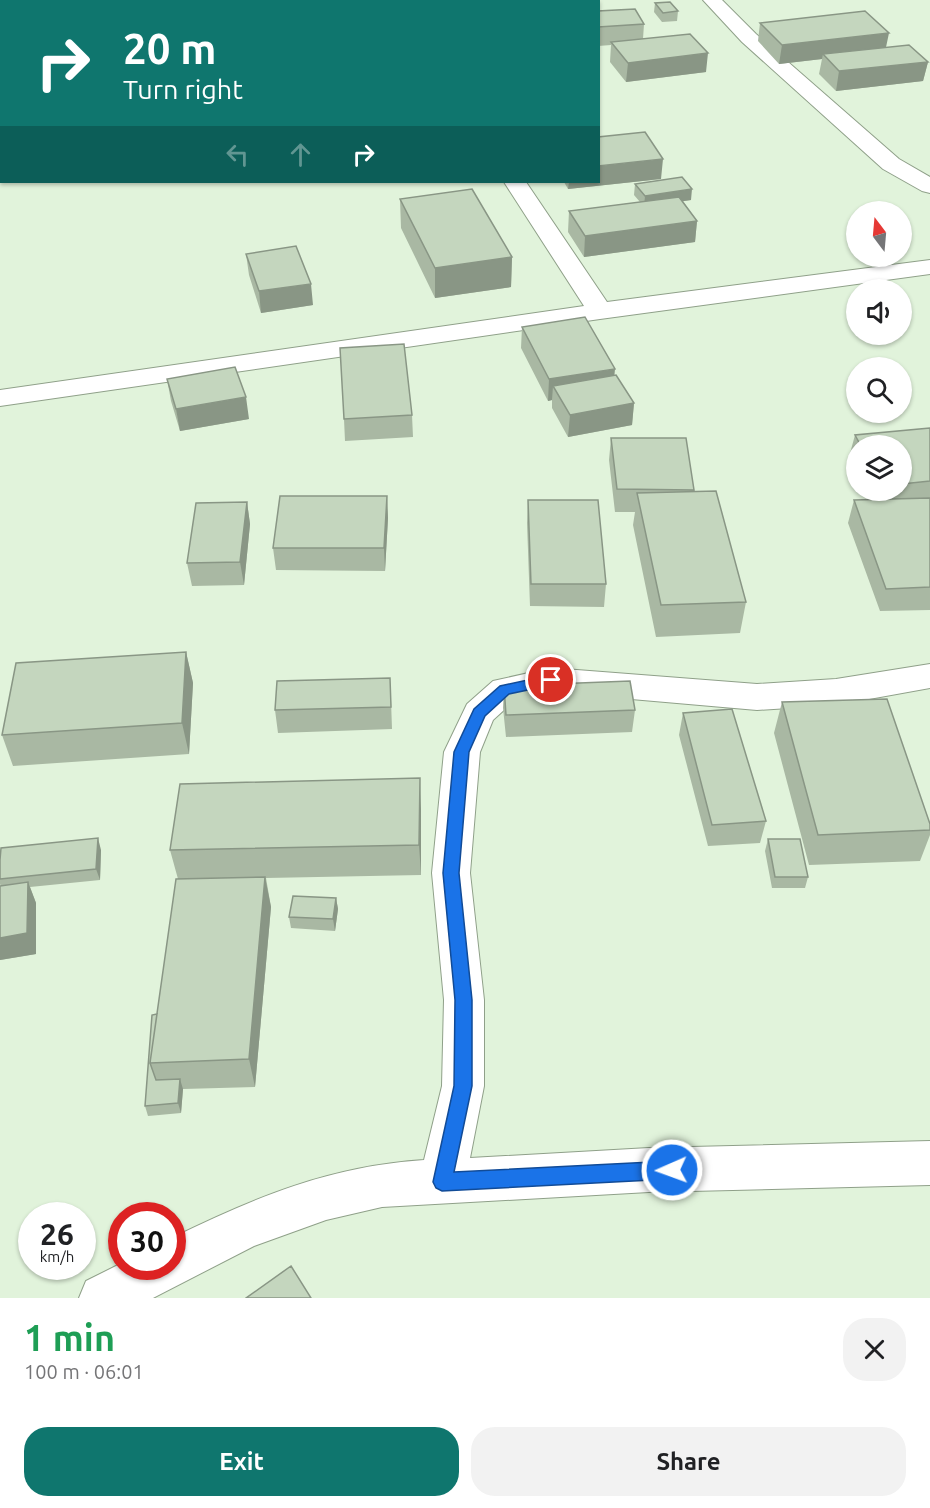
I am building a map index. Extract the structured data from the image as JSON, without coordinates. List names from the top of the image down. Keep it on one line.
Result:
{"north":"top","page":{"turn":["20 m","Turn right"],"speed":"26 km/h","limit":"30","heading":["1 min","100 m · 06:01"],"buttons":["Exit","Share"]}}
